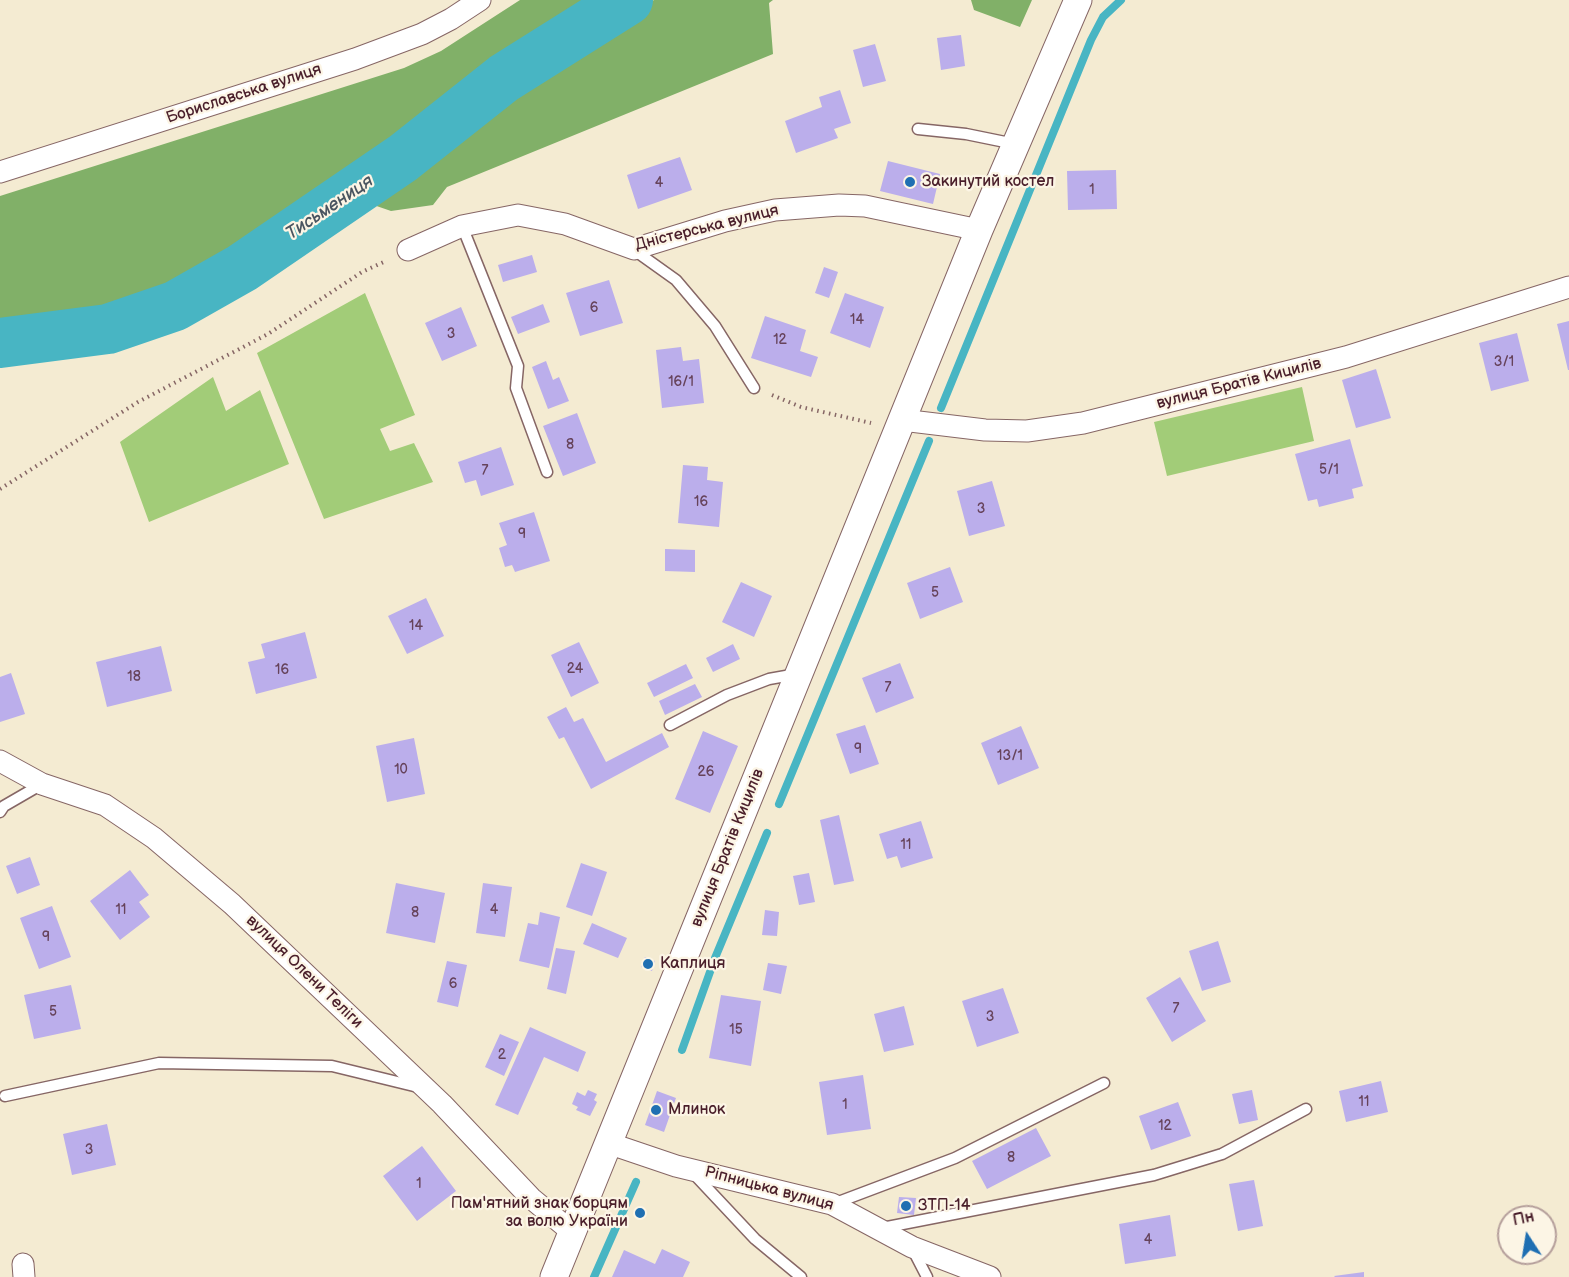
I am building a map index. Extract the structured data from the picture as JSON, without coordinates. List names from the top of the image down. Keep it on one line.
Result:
{"streets":{"street":["Бориславська вулиця","Дністерська вулиця","вулиця Братів Кицилів","вулиця Олени Теліги","Ріпницька вулиця"]},"crossings":[["Дністерська вулиця","вулиця Братів Кицилів"],["вулиця Братів Кицилів","вулиця Олени Теліги"],["вулиця Братів Кицилів","Ріпницька вулиця"]],"water":["Тисьмениця"],"places":["Закинутий костел","Каплиця","Млинок","ЗТП-14","Пам'ятний знак борцям за волю України"],"house_numbers":["4","1","6","14","3","12","3/1","16/1","8","5/1","7","16","3","9","5","14","24","16","18","7","9","13/1","10","26","11","11","4","8","9","6","7","5","3","15","2","11","1","12","3","8","1","4"],"north":"top"}
